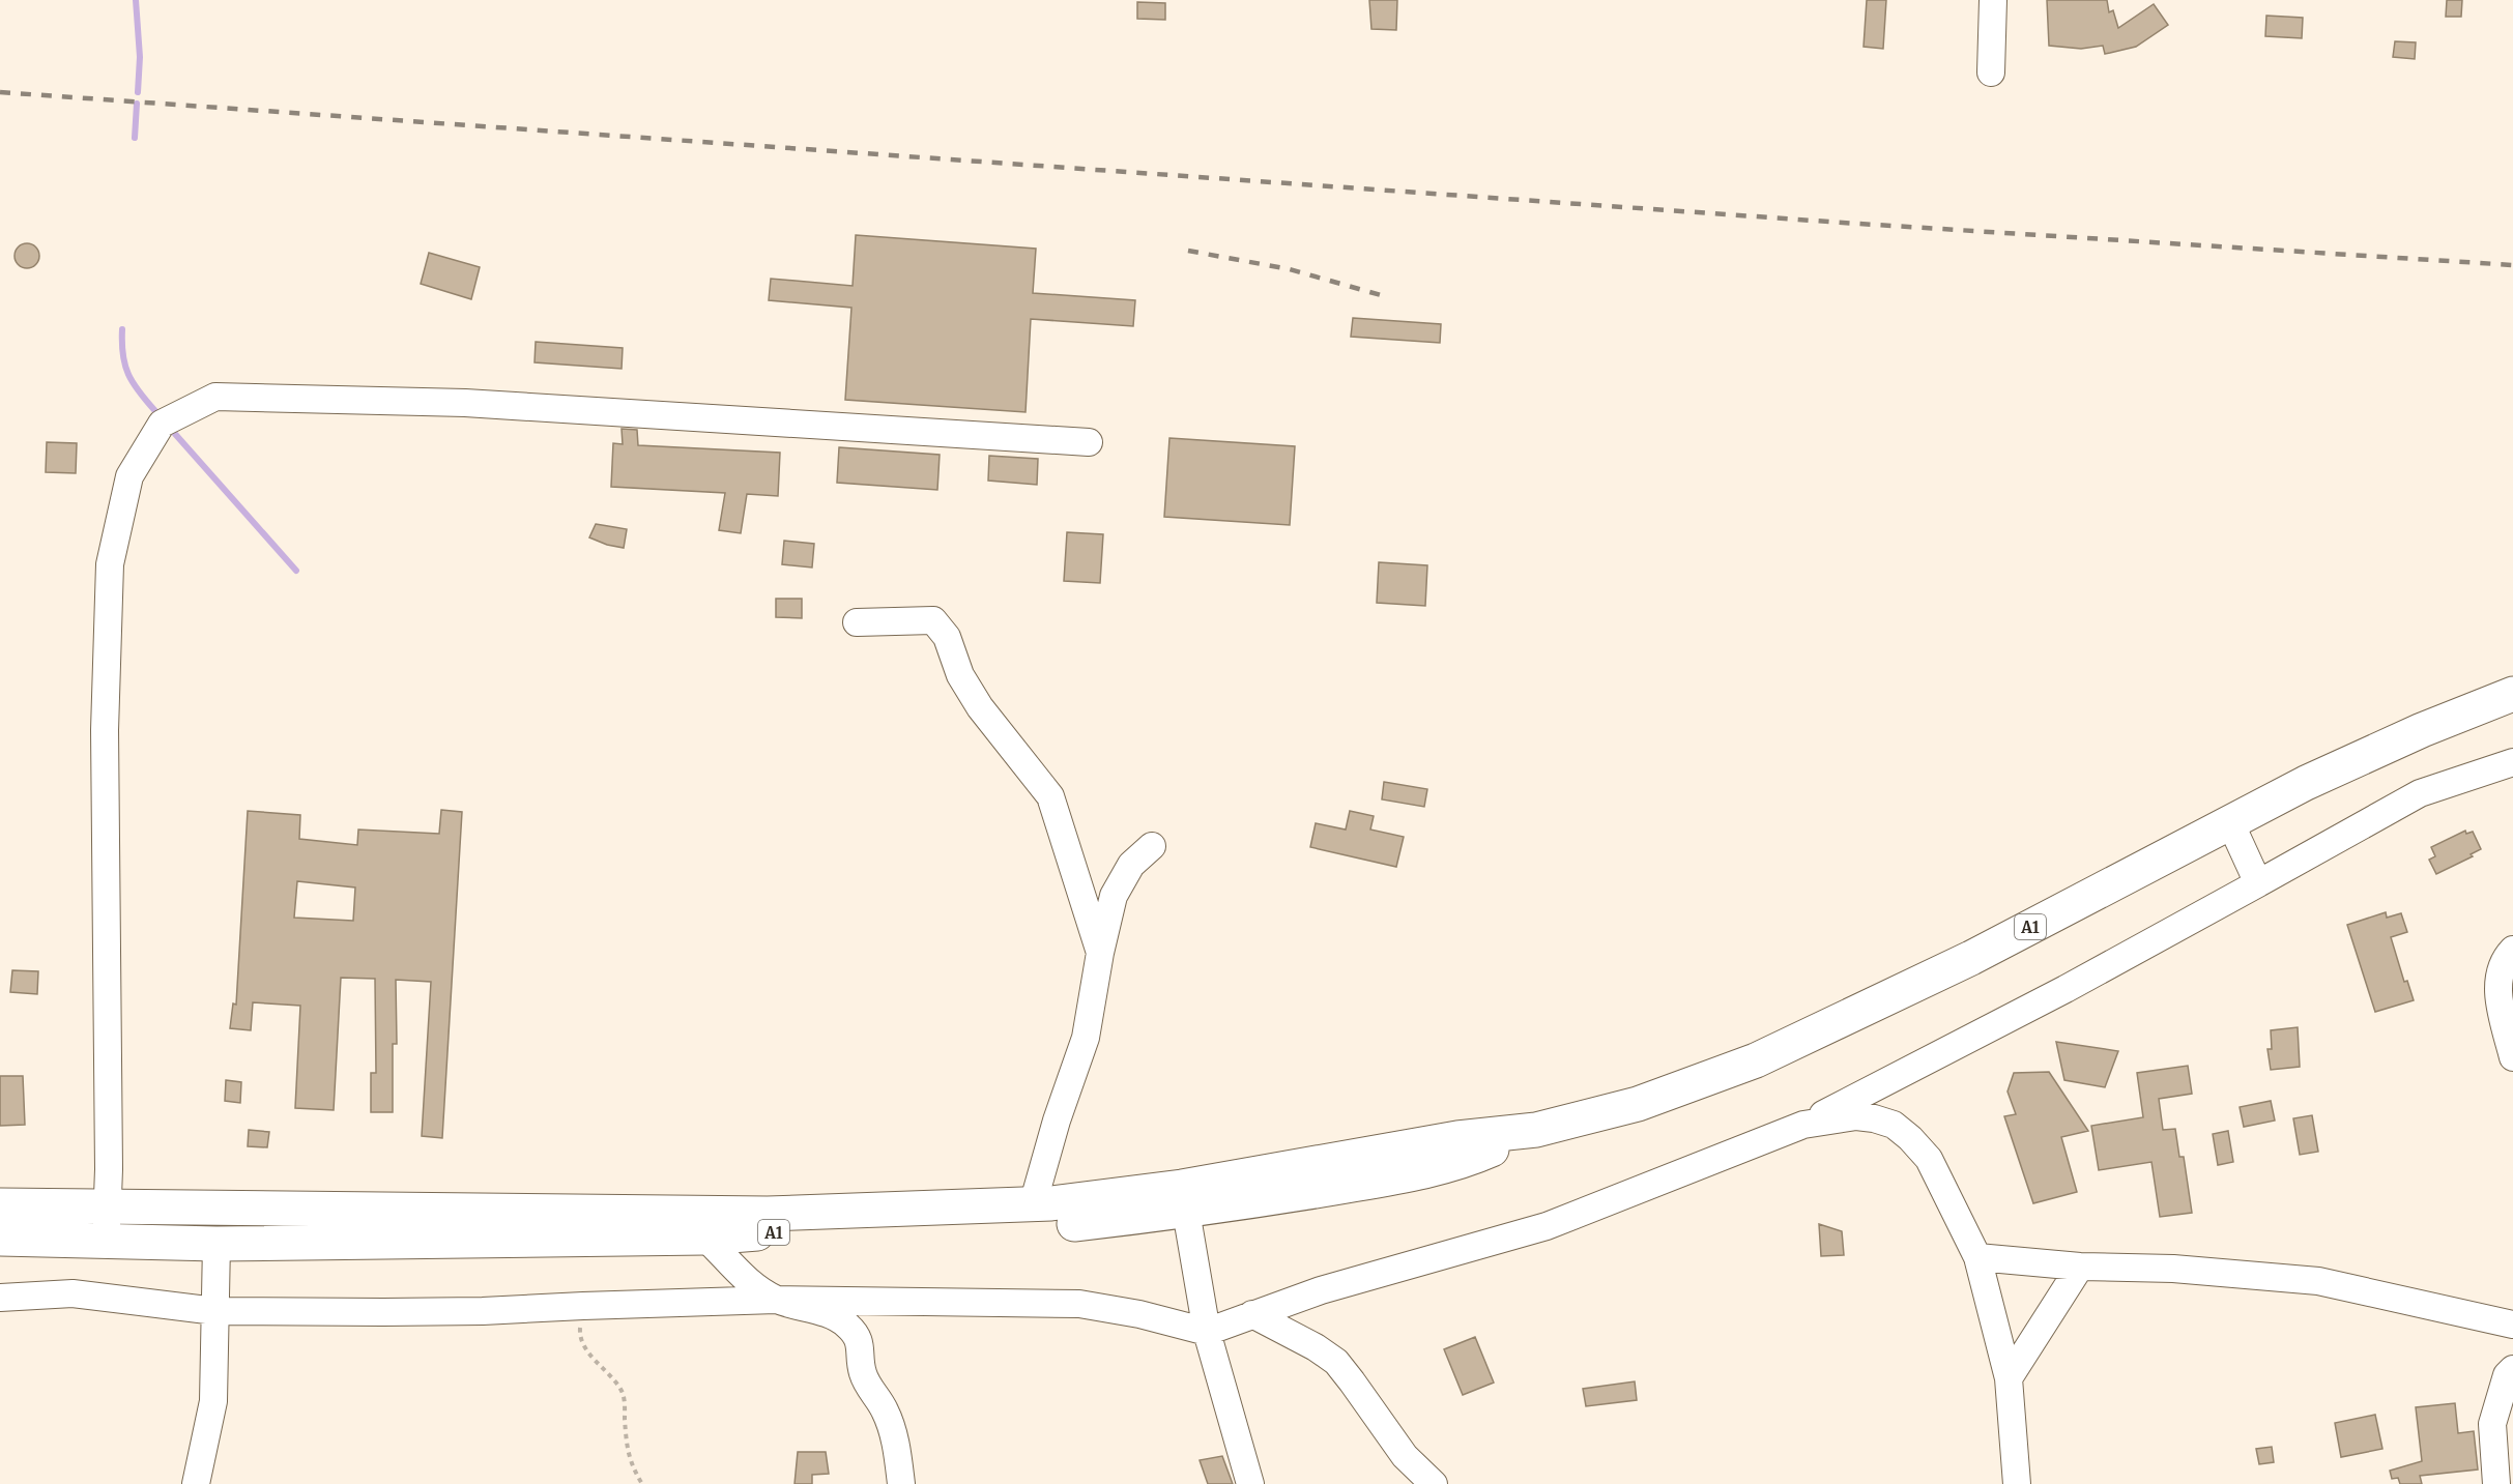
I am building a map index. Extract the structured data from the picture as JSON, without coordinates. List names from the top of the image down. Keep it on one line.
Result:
{"streets":{"highway":["A1"]}}
